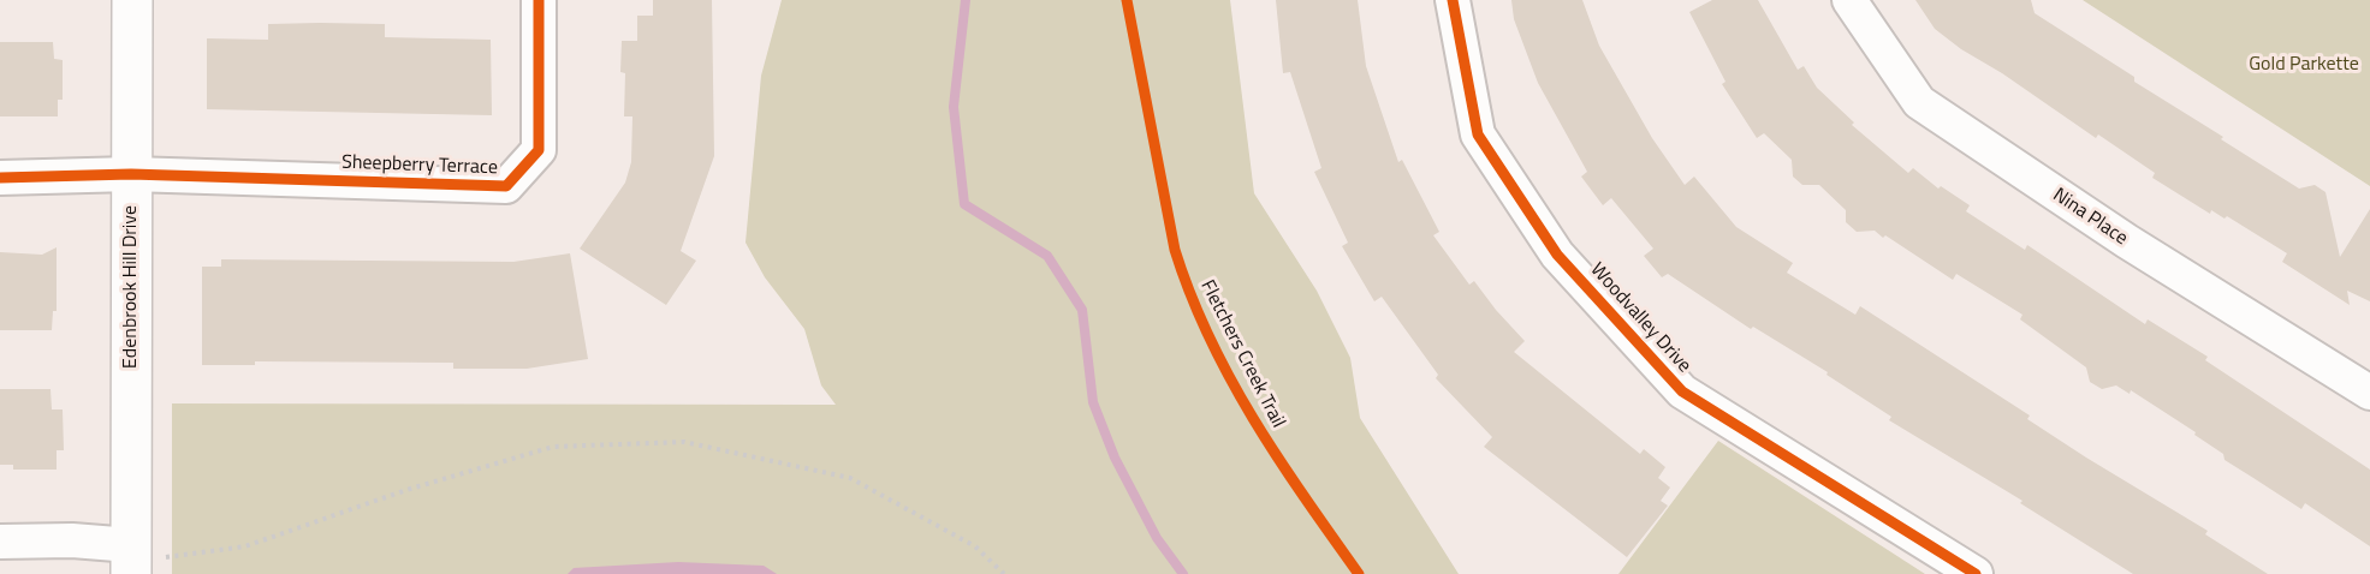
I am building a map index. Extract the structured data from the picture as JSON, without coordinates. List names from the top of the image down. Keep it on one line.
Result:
{"streets":{"street":["Sheepberry Terrace","Nina Place","Edenbrook Hill Drive","Woodvalley Drive"],"cycle path":["Fletchers Creek Trail"]},"crossings":[["Sheepberry Terrace","Edenbrook Hill Drive"]],"parks":["Gold Parkette"]}
